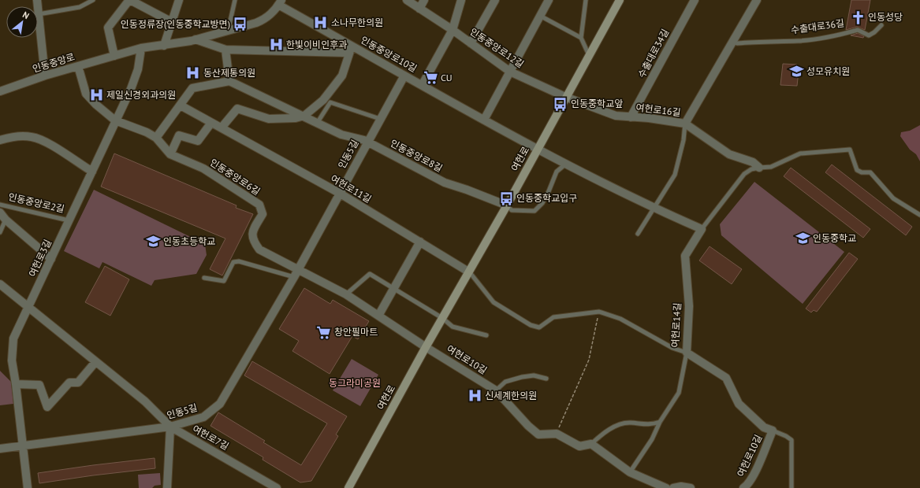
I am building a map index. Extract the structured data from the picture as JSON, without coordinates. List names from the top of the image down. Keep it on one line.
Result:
{"streets":{"street":["인동중앙로12길","수출대로34길","인동중앙로10길","인동중앙로","여헌로16길","인동5길","인동중앙로8길","여헌로","인동중앙로6길","여헌로11길","인동중앙로2길","여헌로3길","여헌로14길","여헌로10길","여헌로7길"],"lane":["수출대로36길"]},"crossings":[["인동중앙로12길","인동중앙로10길"],["인동중앙로12길","여헌로16길"],["인동중앙로12길","여헌로"],["수출대로34길","여헌로16길"],["인동중앙로10길","인동중앙로"],["인동중앙로10길","인동5길"],["인동중앙로10길","여헌로"],["인동중앙로","인동중앙로6길"],["인동중앙로","여헌로3길"],["여헌로16길","여헌로"],["인동5길","인동중앙로8길"],["인동5길","인동중앙로6길"],["인동5길","여헌로11길"],["인동5길","여헌로3길"],["인동5길","여헌로7길"],["인동중앙로8길","여헌로"],["여헌로","인동중앙로6길"],["여헌로","여헌로11길"],["여헌로","여헌로14길"],["여헌로","여헌로10길"],["인동중앙로6길","여헌로3길"],["인동중앙로6길","여헌로10길"],["여헌로11길","여헌로14길"],["인동중앙로2길","여헌로3길"],["여헌로3길","여헌로7길"],["여헌로14길","여헌로10길"]],"parks":["동그라미공원"],"places":{"church":["인동성당"],"hospital":["소나무한의원","한빛이비인후과","동산제통의원","제일신경외과의원","신세계한의원"],"bus stop":["인동정류장(인동중학교방면)","인동중학교앞","인동중학교입구"],"school or university":["성모유치원","인동중학교","인동초등학교"],"supermarket":["CU","창안필마트"]},"north":"top right"}
